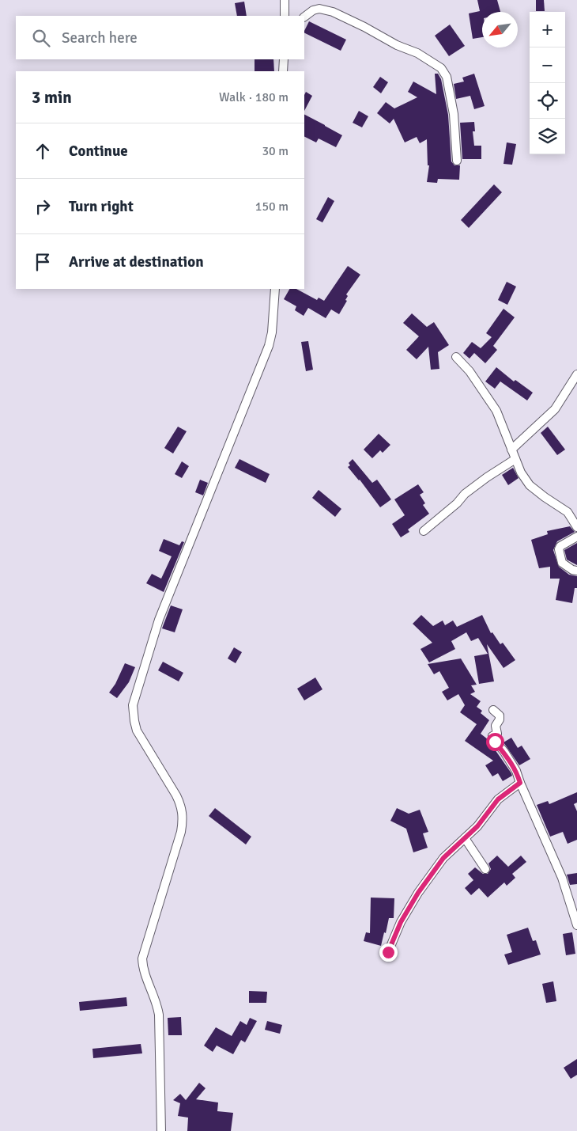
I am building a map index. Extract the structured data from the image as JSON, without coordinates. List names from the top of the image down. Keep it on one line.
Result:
{"north":"bottom left","page":{"map_buttons":["+","−"],"search":"Search here","heading":["3 min","Walk · 180 m"],"list":[["Continue","30 m"],["Turn right","150 m"],"Arrive at destination"]}}
